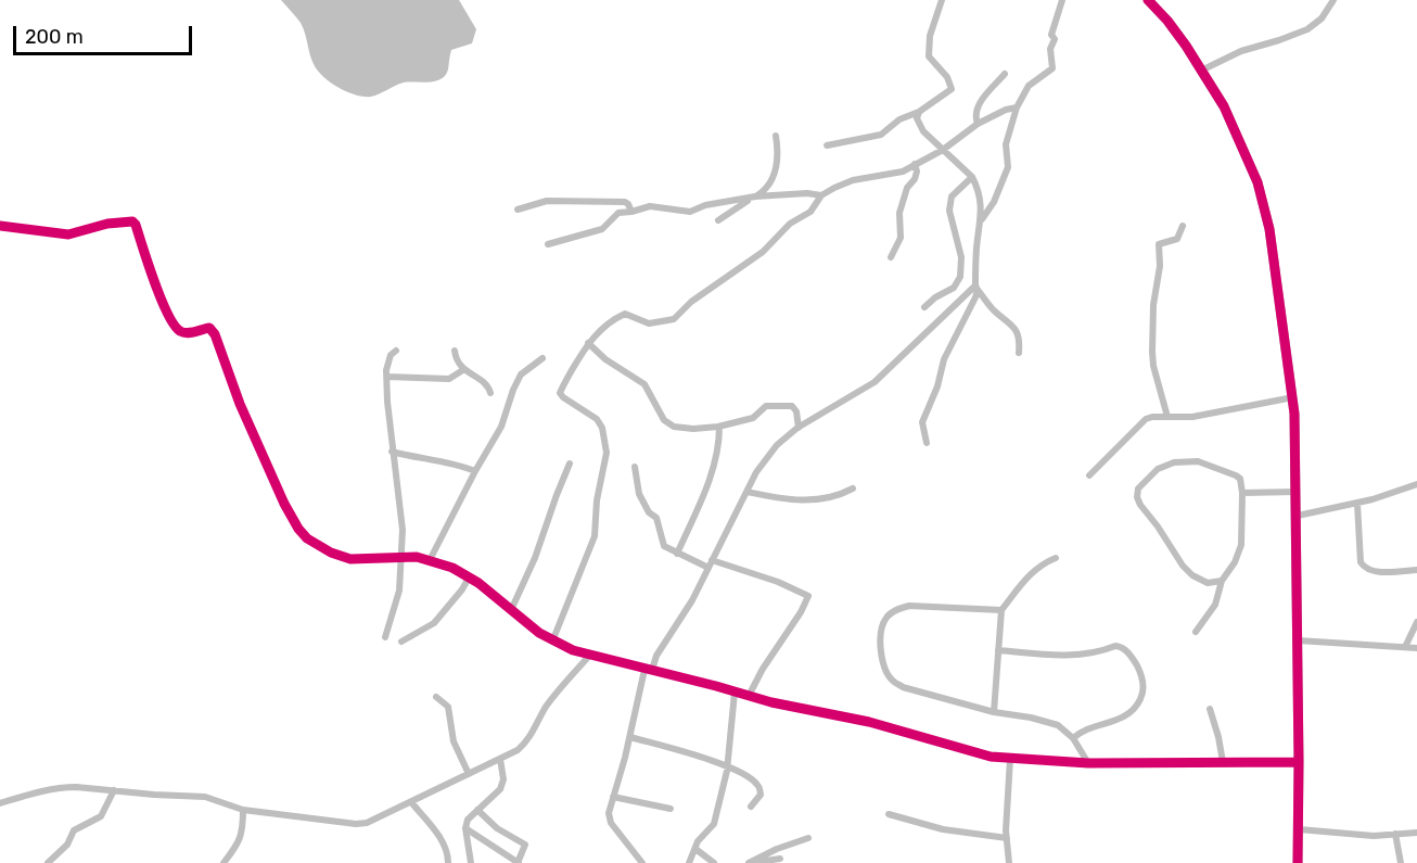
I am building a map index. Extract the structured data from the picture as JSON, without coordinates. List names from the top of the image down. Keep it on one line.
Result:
{"scale_bar":"200 m"}
